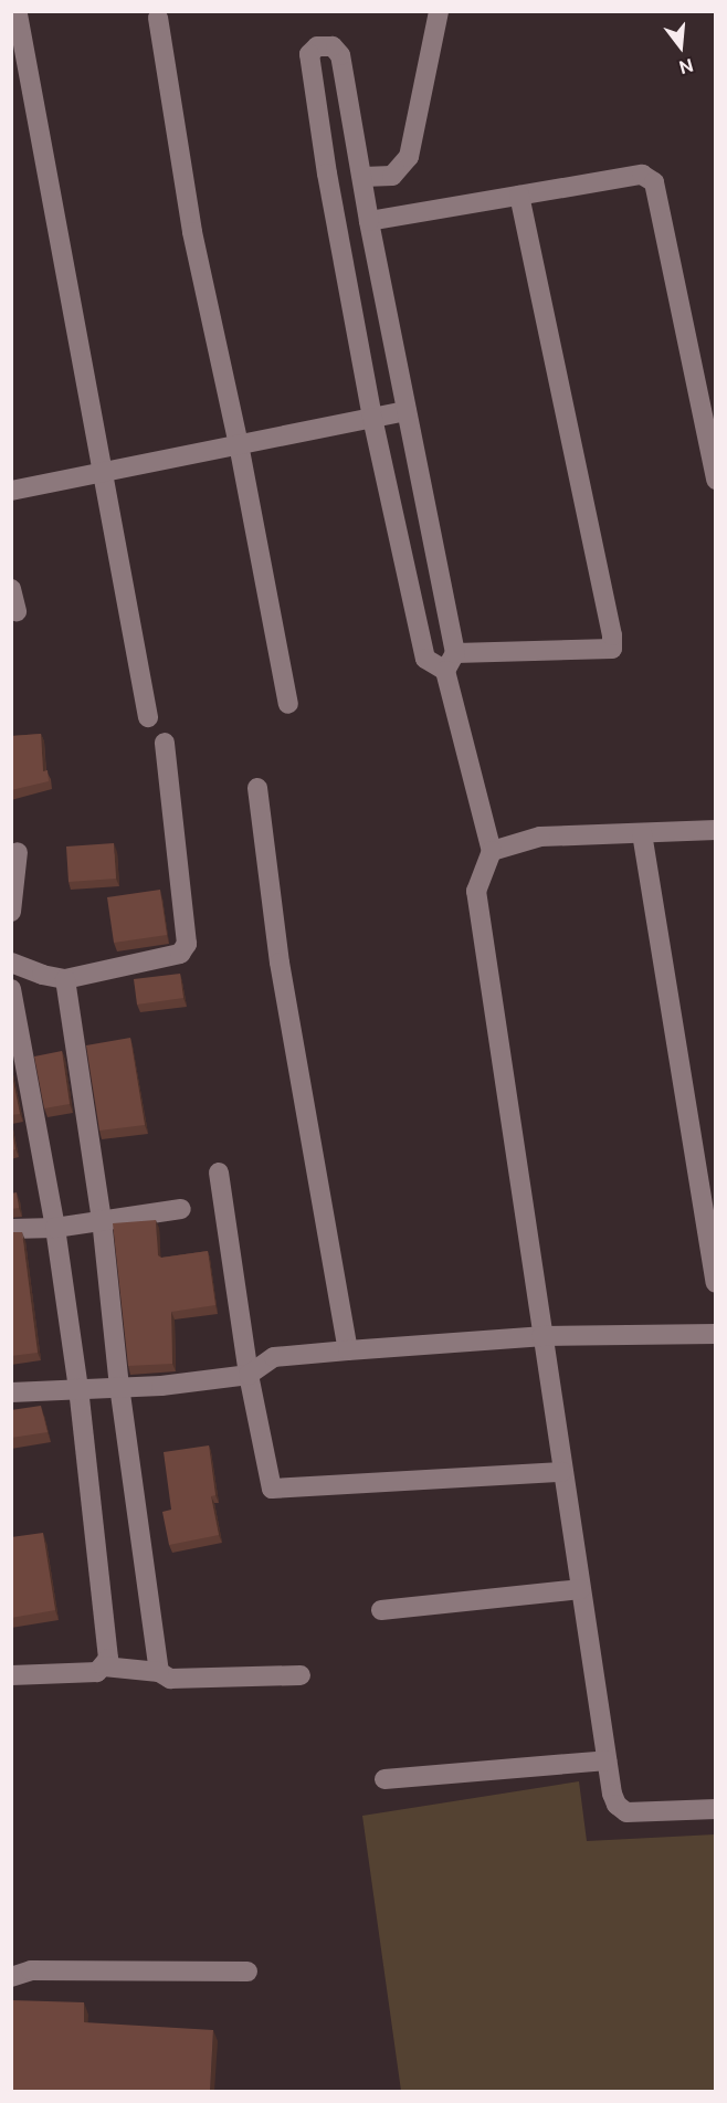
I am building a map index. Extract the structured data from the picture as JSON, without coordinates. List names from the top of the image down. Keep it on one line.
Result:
{"north":"bottom"}
